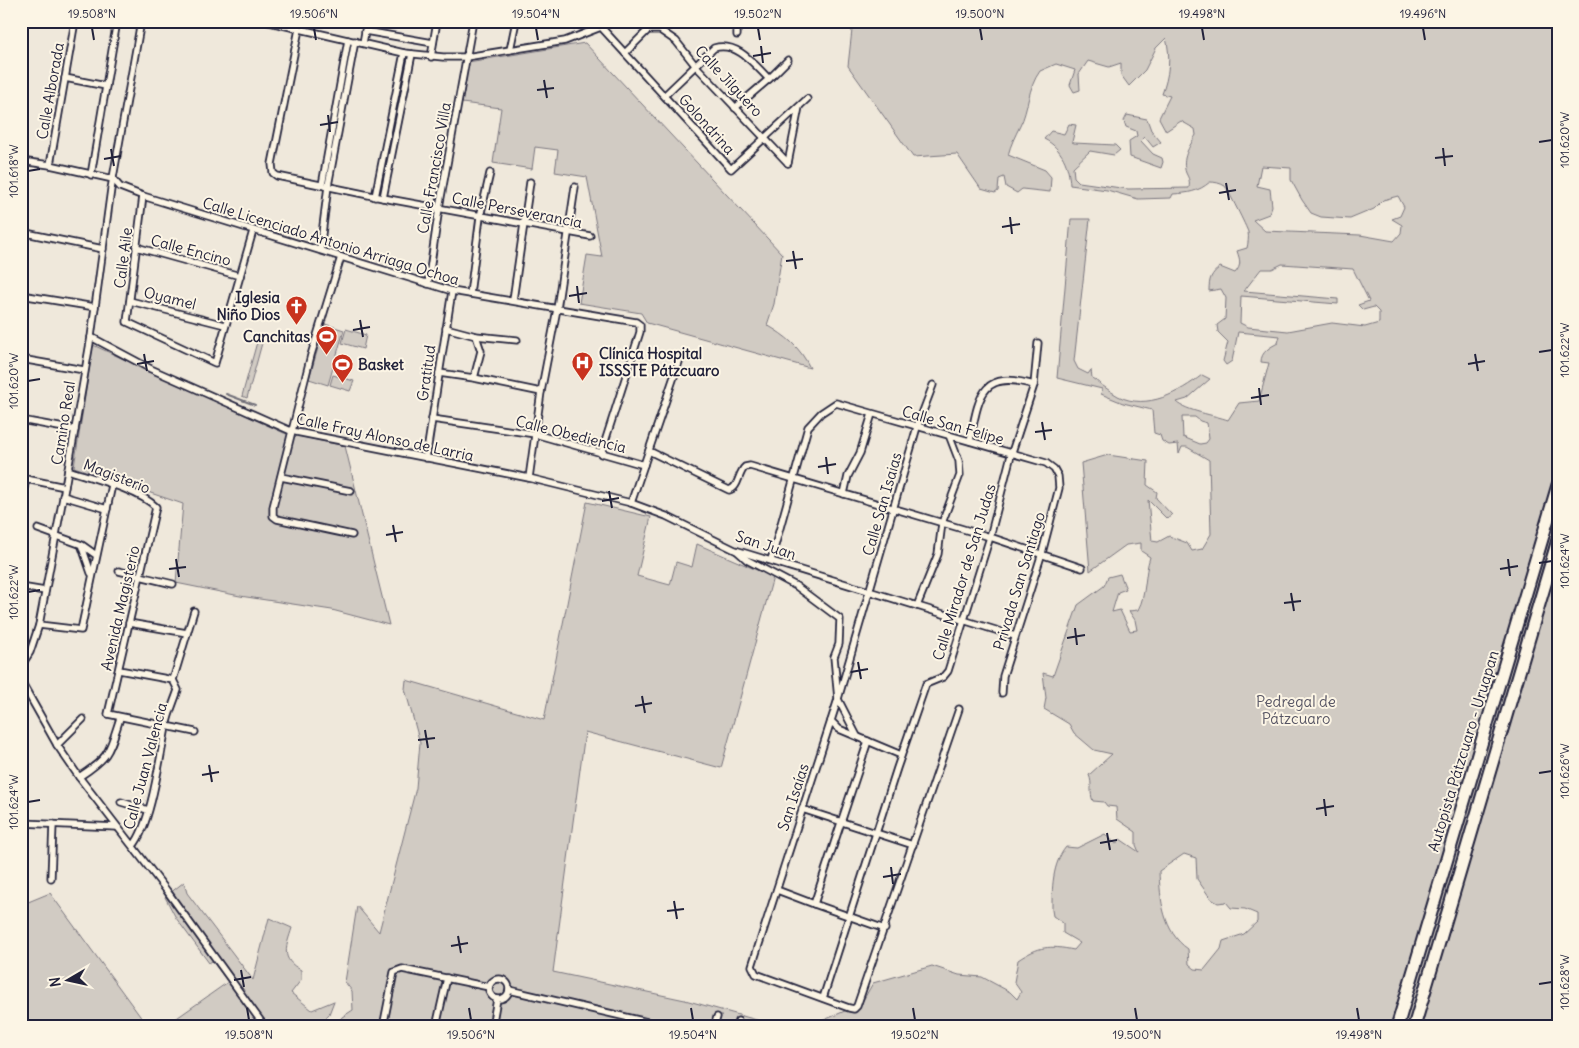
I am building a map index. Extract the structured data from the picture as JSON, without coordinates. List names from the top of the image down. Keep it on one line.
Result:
{"streets":{"highway":["Autopista Pátzcuaro - Uruapan"],"street":["Calle Jilguero","Calle Alborada","Golondrina","Calle Francisco Villa","Calle Perseverancia","Calle Licenciado Antonio Arriaga Ochoa","Calle Encino","Calle Aile","Oyamel","Gratitud","Camino Real","Calle San Felipe","Calle Obediencia","Calle Fray Alonso de Larria","Magisterio","Calle San Isaias","San Juan","Calle Mirador de San Judas","Privada San Santiago","Avenida Magisterio","Calle Juan Valencia","San Isaías"]},"crossings":[["Calle Jilguero","Golondrina"],["Calle Alborada","Calle Licenciado Antonio Arriaga Ochoa"],["Calle Francisco Villa","Calle Perseverancia"],["Calle Francisco Villa","Calle Licenciado Antonio Arriaga Ochoa"],["Calle Licenciado Antonio Arriaga Ochoa","Calle Aile"],["Calle Licenciado Antonio Arriaga Ochoa","Gratitud"],["Calle Licenciado Antonio Arriaga Ochoa","Camino Real"],["Calle Licenciado Antonio Arriaga Ochoa","Calle Obediencia"],["Calle Encino","Calle Aile"],["Calle Aile","Oyamel"],["Gratitud","Calle Obediencia"],["Gratitud","Calle Fray Alonso de Larria"],["Camino Real","Calle Fray Alonso de Larria"],["Camino Real","Magisterio"],["Calle San Felipe","Calle San Isaias"],["Calle San Felipe","Calle Mirador de San Judas"],["Calle San Felipe","Privada San Santiago"],["Calle Fray Alonso de Larria","San Juan"],["Magisterio","Avenida Magisterio"],["Calle San Isaias","San Juan"],["Calle San Isaias","San Isaías"],["San Juan","Calle Mirador de San Judas"],["San Juan","Privada San Santiago"]],"parks":["Pedregal de Pátzcuaro"],"places":{"church":["Iglesia Niño Dios"],"sports":["Canchitas","Basket"],"hospital":["Clínica Hospital ISSSTE Pátzcuaro"]},"north":"left","coordinates":["19.508°N","19.506°N","19.504°N","19.502°N","19.500°N","19.498°N","19.496°N","101.620°W","101.618°W","101.622°W","101.624°W","101.626°W","101.628°W"]}
